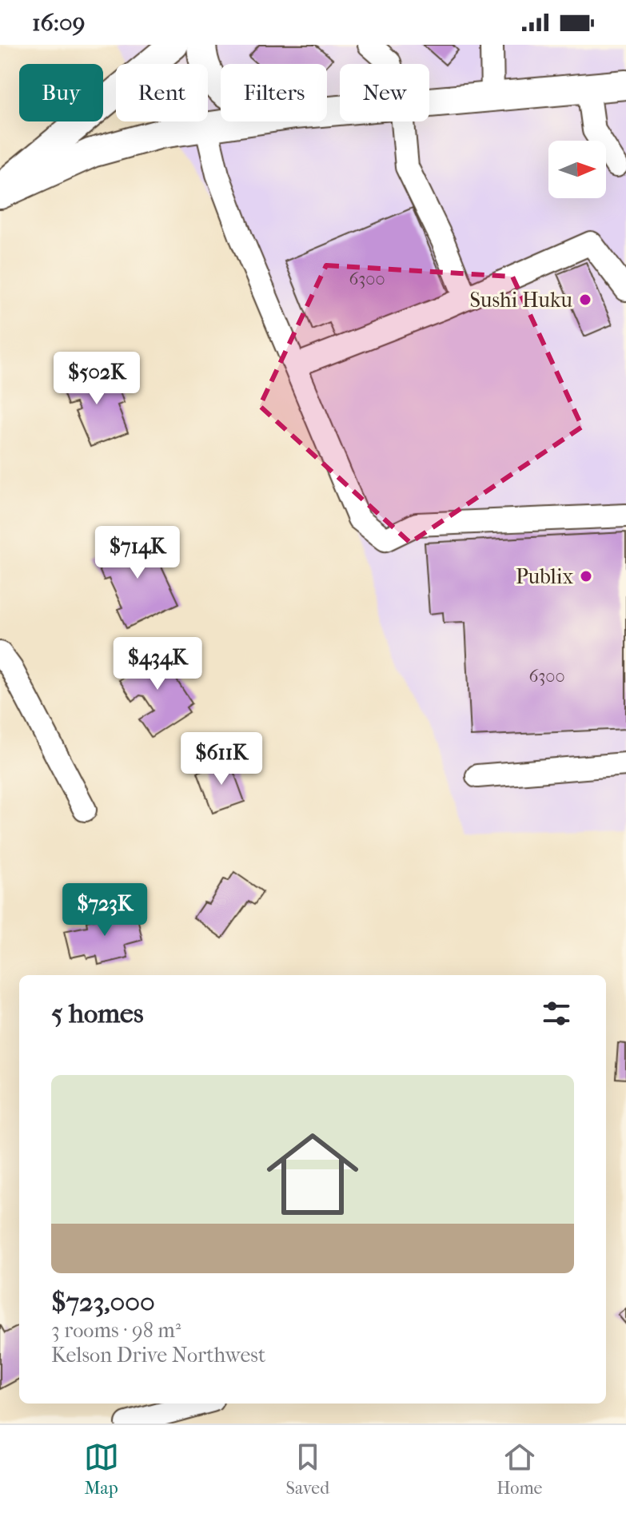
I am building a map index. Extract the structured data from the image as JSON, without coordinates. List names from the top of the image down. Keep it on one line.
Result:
{"places":["Sushi Huku","Publix"],"house_numbers":["6300","6300"],"north":"right","page":{"status":"16:09","chip":["Buy","Rent","Filters","New"],"price":["$502K","$714K","$434K","$611K","$723K"],"heading":"5 homes","list":[{"name":"$723,000","note":"3 rooms · 98 m² · Kelson Drive Northwest"}],"tabs":["Map","Saved","Home"]}}
